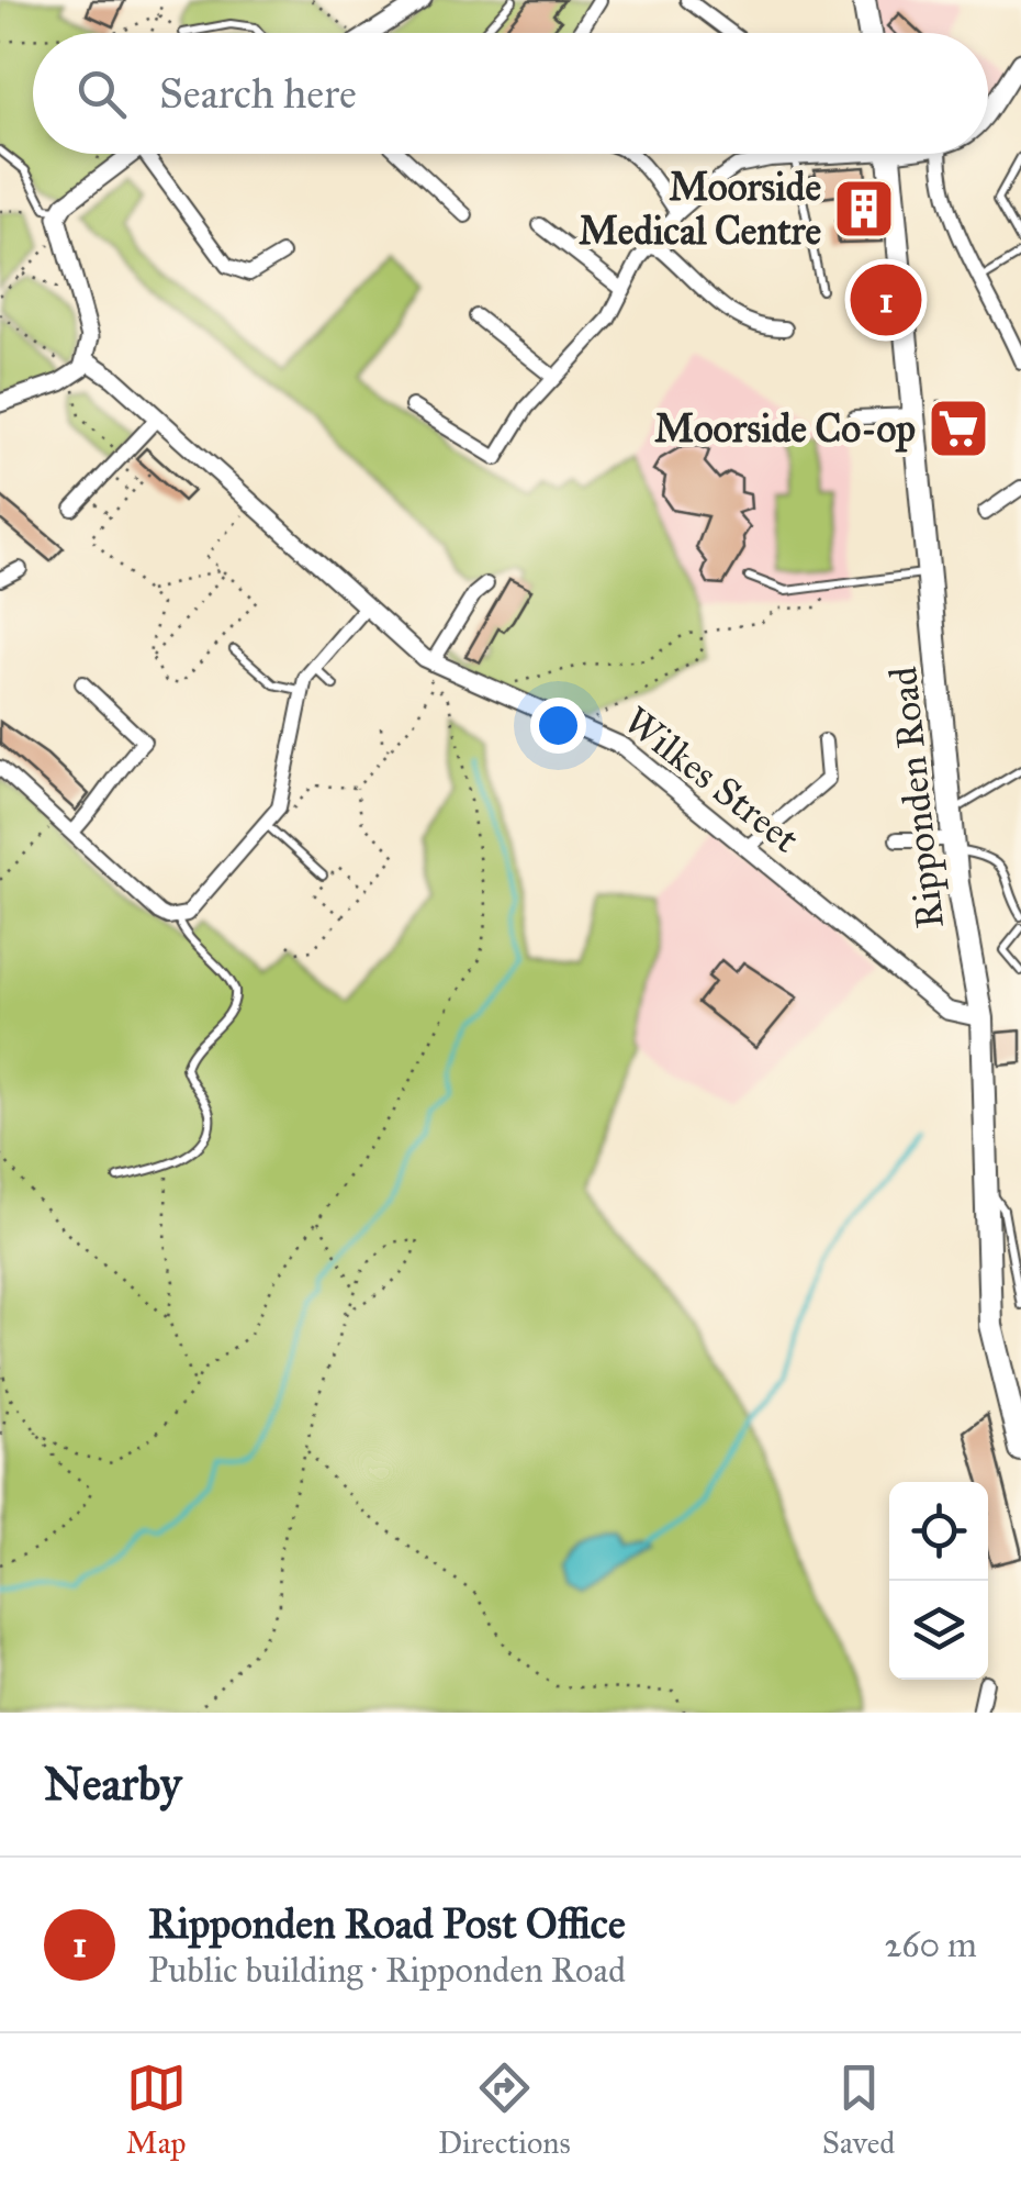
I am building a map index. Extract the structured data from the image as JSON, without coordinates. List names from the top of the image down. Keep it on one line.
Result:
{"streets":{"main road":["Ripponden Road"],"street":["Wilkes Street"]},"crossings":[["Wilkes Street","Ripponden Road"]],"places":{"building":["Moorside Medical Centre"],"supermarket":["Moorside Co-op"]},"page":{"search":"Search here","pins":"1","heading":"Nearby","list":[{"mark":"1","name":"Ripponden Road Post Office","note":"Public building · Ripponden Road","value":"260 m"}],"nav":["Map","Directions","Saved"]}}
